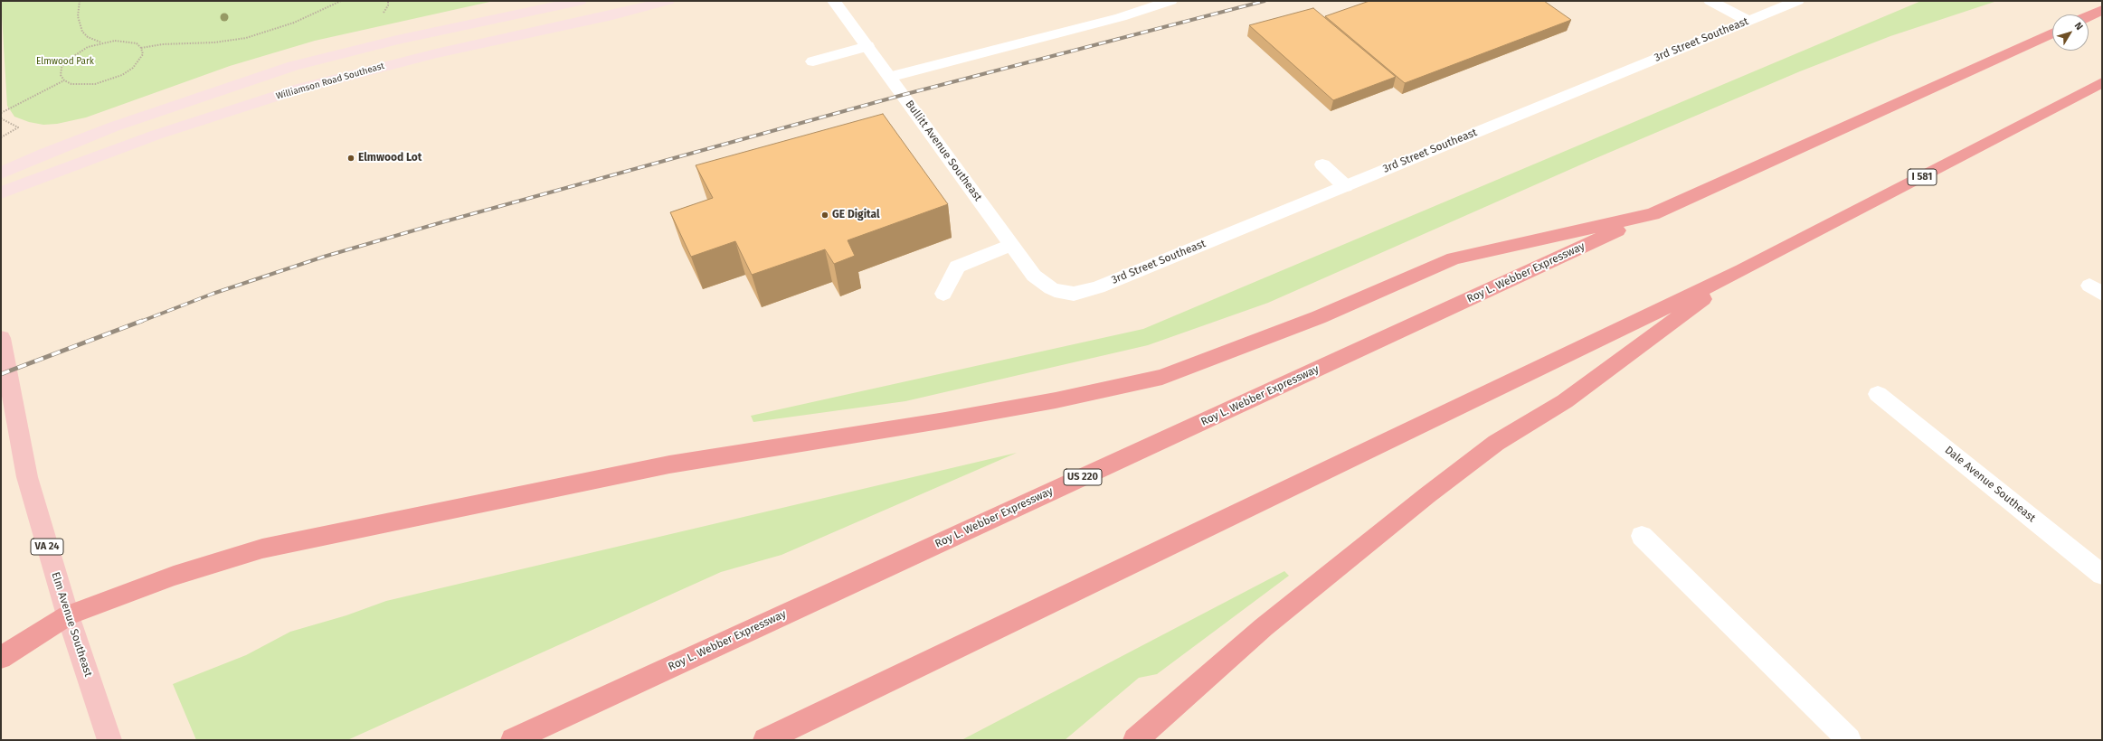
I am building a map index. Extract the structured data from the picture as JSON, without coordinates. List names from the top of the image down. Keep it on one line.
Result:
{"streets":{"highway":["I 581","Roy L. Webber Expressway","US 220"],"main road":["Williamson Road Southeast","VA 24","Elm Avenue Southeast"],"street":["3rd Street Southeast","Bullitt Avenue Southeast","Dale Avenue Southeast"]},"crossings":[["3rd Street Southeast","Bullitt Avenue Southeast"]],"parks":["Elmwood Park"],"places":["Elmwood Lot","GE Digital"],"north":"top right"}
